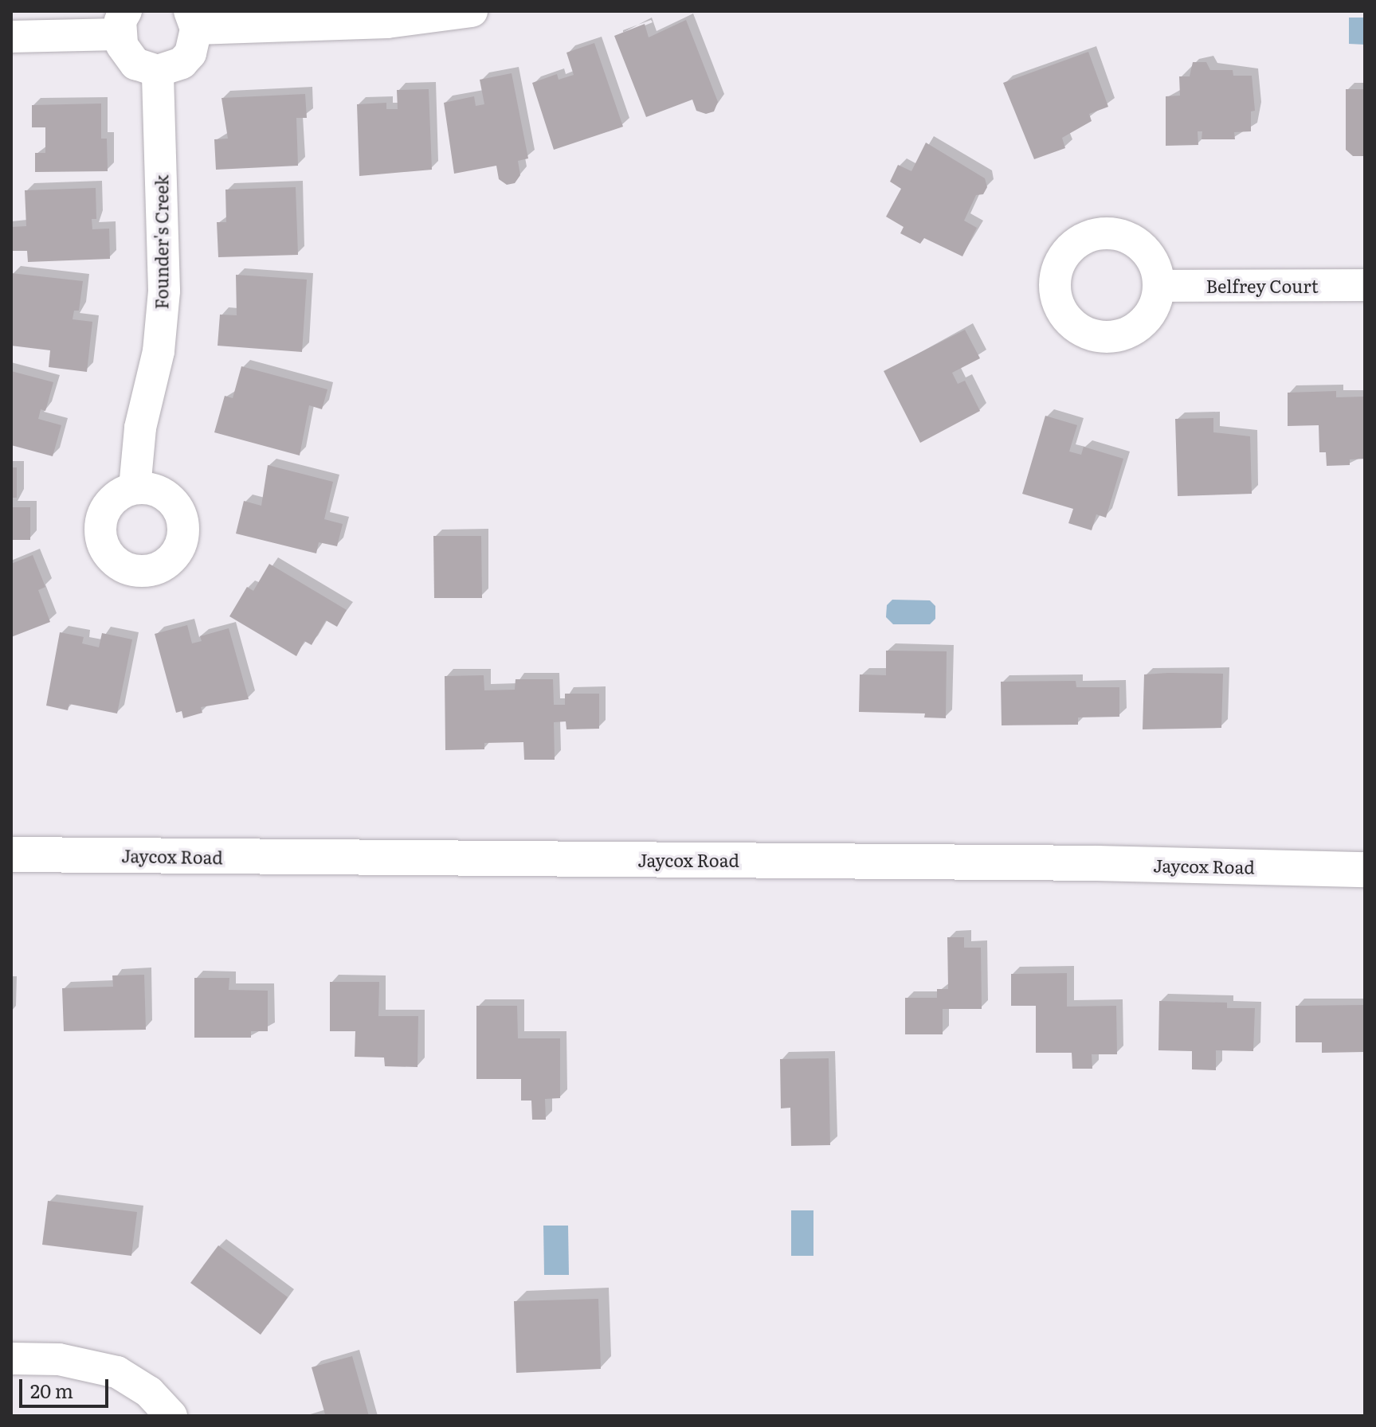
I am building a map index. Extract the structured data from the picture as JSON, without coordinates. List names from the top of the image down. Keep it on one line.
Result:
{"streets":{"street":["Founder's Creek","Belfrey Court","Jaycox Road"]},"scale_bar":"20 m"}
